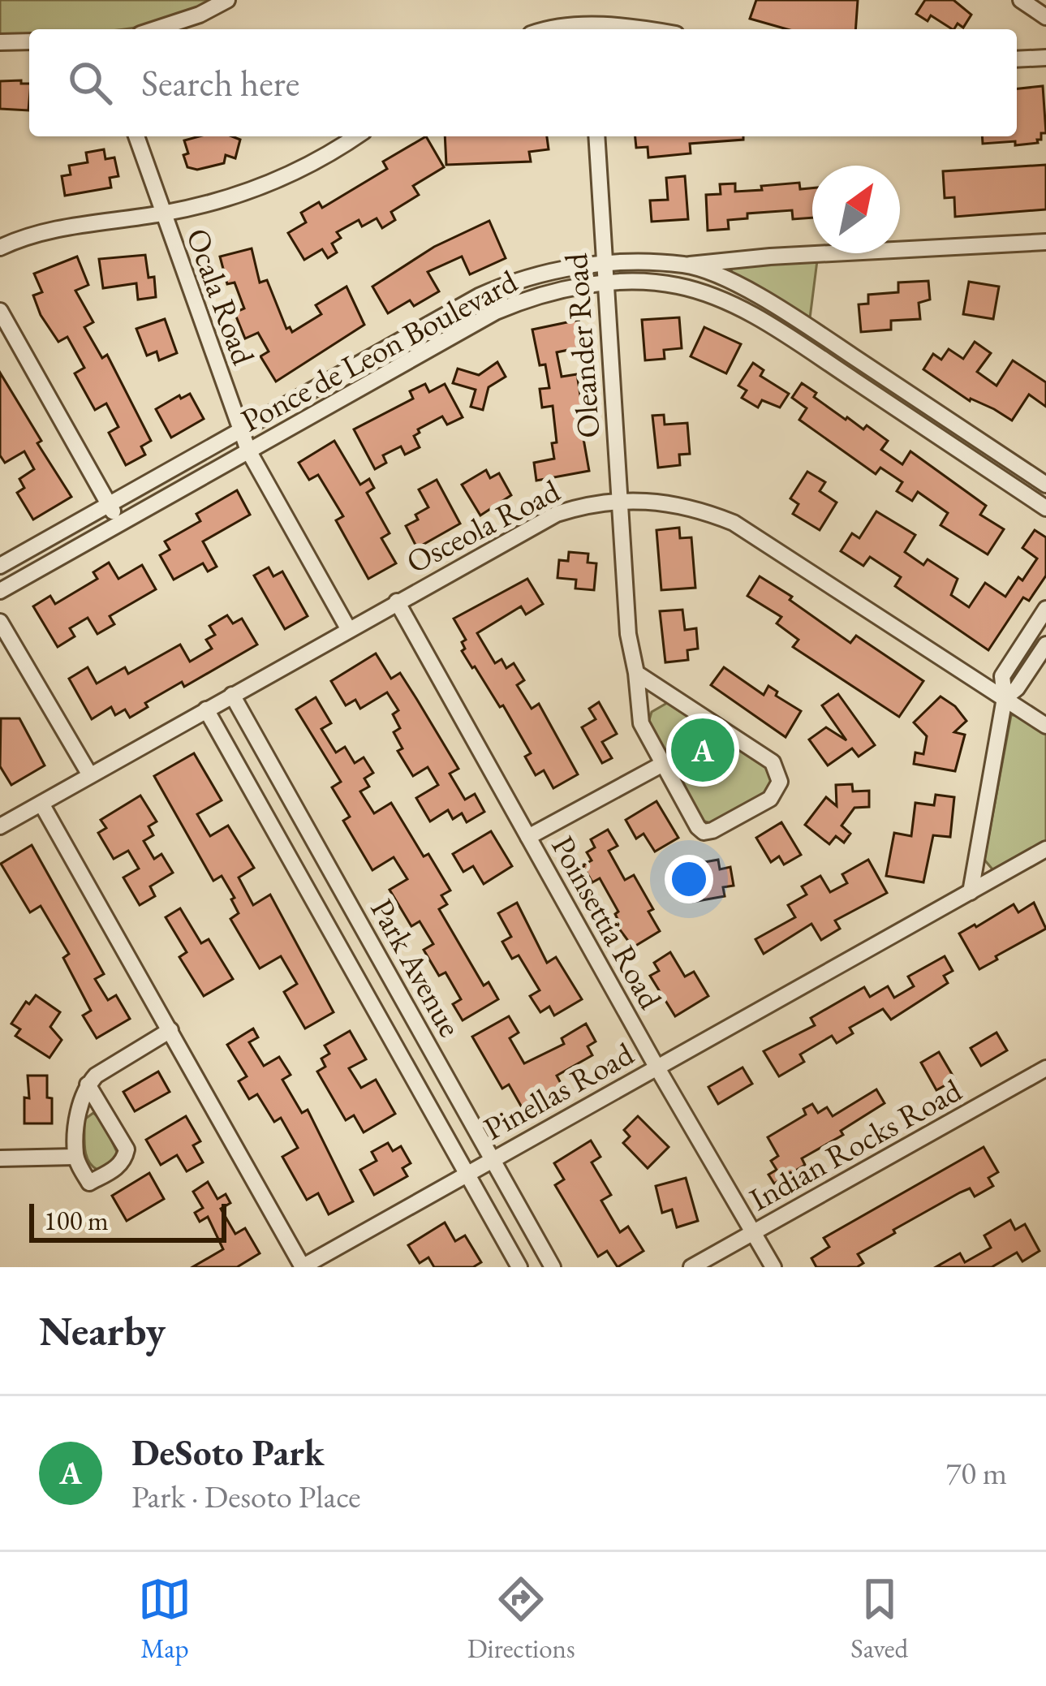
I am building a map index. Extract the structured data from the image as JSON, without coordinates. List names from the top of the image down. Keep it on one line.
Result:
{"streets":{"street":["Ocala Road","Oleander Road","Ponce de Leon Boulevard","Osceola Road","Poinsettia Road","Park Avenue","Pinellas Road","Indian Rocks Road"]},"crossings":[["Ocala Road","Ponce de Leon Boulevard"],["Ocala Road","Osceola Road"],["Oleander Road","Ponce de Leon Boulevard"],["Oleander Road","Osceola Road"],["Osceola Road","Poinsettia Road"],["Osceola Road","Park Avenue"],["Poinsettia Road","Pinellas Road"],["Poinsettia Road","Indian Rocks Road"],["Park Avenue","Pinellas Road"]],"scale_bar":"100 m","north":"top right","page":{"search":"Search here","pins":"A","scale":"100 m","heading":"Nearby","list":[{"mark":"A","name":"DeSoto Park","note":"Park · Desoto Place","value":"70 m"}],"nav":["Map","Directions","Saved"]}}
